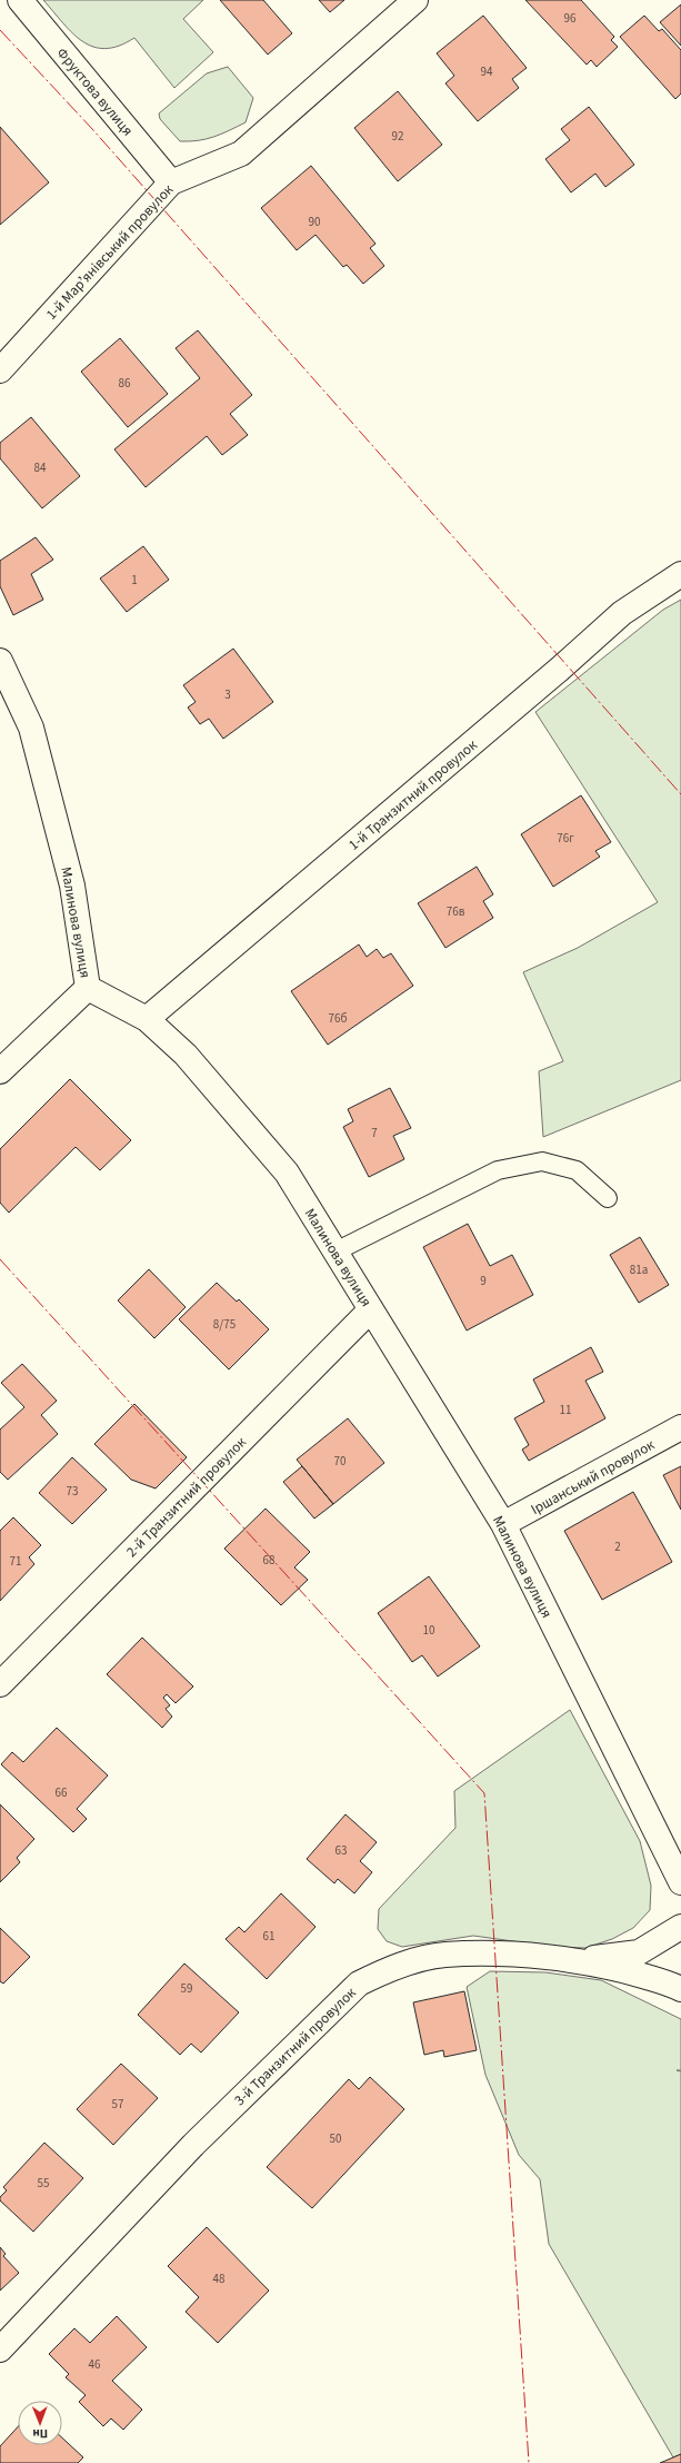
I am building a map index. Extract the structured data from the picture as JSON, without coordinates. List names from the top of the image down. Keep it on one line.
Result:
{"streets":{"street":["Фруктова вулиця","1-й Марʼянівський провулок","1-й Транзитний провулок","Малинова вулиця","Іршанський провулок","2-й Транзитний провулок","3-й Транзитний провулок"]},"crossings":[["Фруктова вулиця","1-й Марʼянівський провулок"],["1-й Транзитний провулок","Малинова вулиця"],["Малинова вулиця","Іршанський провулок"],["Малинова вулиця","2-й Транзитний провулок"]],"house_numbers":["96","94","92","90","86","84","1","3","76г","76в","76б","7","81а","9","8/75","11","70","73","2","68","71","10","66","63","61","59","57","50","55","48","46"],"north":"bottom"}
